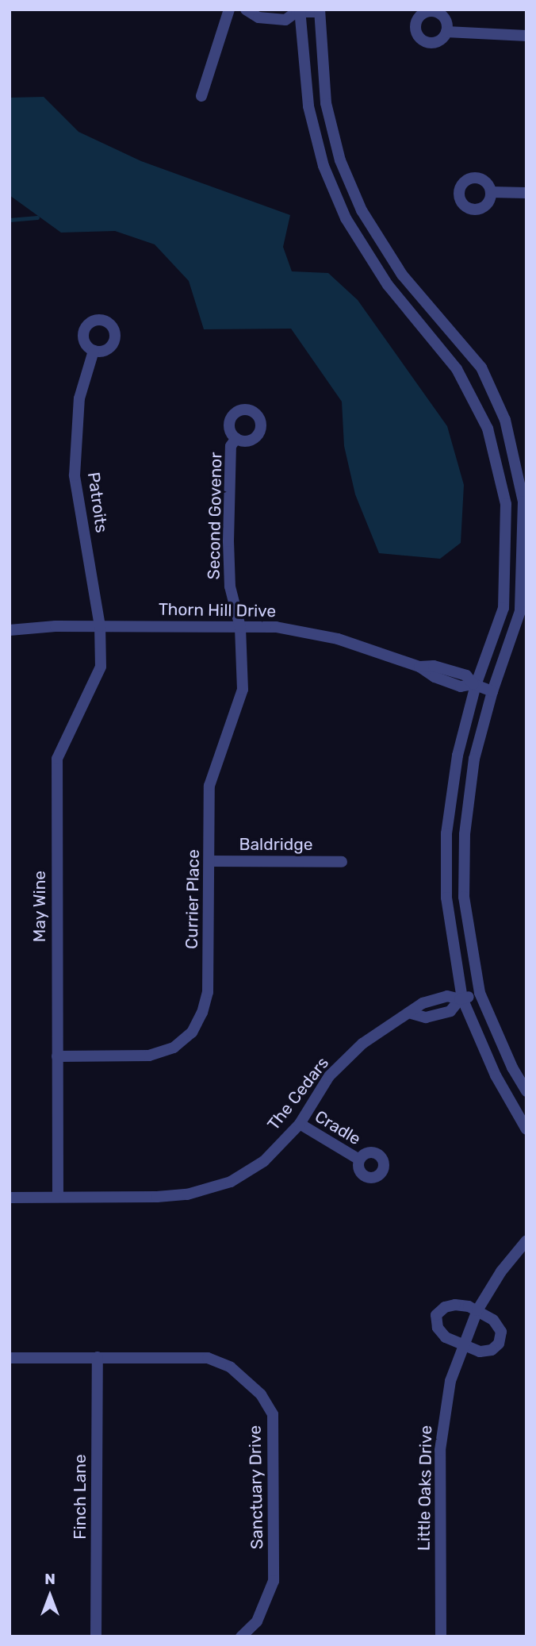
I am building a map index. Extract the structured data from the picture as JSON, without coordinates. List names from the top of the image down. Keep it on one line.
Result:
{"streets":{"street":["Patroits","Second Govenor","Thorn Hill Drive","Baldridge","Currier Place","May Wine","The Cedars","Cradle","Sanctuary Drive","Little Oaks Drive","Finch Lane"]},"crossings":[["Patroits","Thorn Hill Drive"],["Patroits","May Wine"],["Second Govenor","Thorn Hill Drive"],["Second Govenor","Currier Place"],["Thorn Hill Drive","Currier Place"],["Thorn Hill Drive","May Wine"],["Baldridge","Currier Place"],["Currier Place","May Wine"],["May Wine","The Cedars"],["The Cedars","Cradle"],["Sanctuary Drive","Finch Lane"]],"north":"top"}
